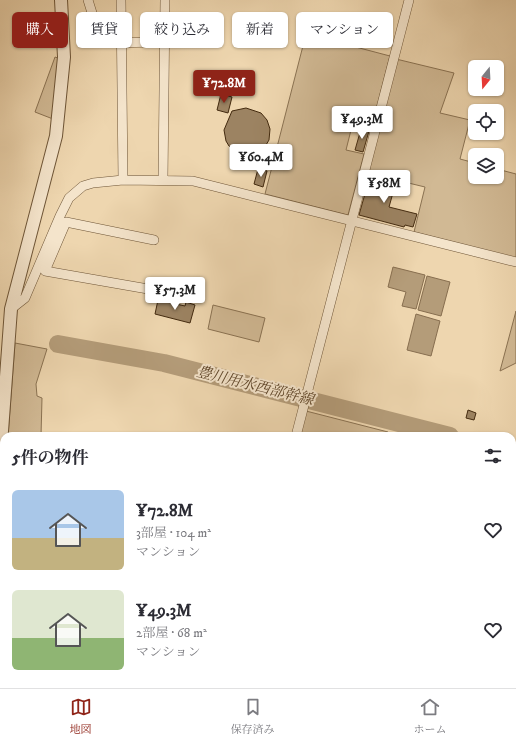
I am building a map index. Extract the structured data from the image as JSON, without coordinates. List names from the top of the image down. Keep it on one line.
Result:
{"water":["豊川用水西部幹線"],"north":"bottom","page":{"chip":["購入","賃貸","絞り込み","新着","マンション"],"price":["¥72.8M","¥49.3M","¥60.4M","¥58M","¥57.3M"],"heading":"5件の物件","list":[{"name":"¥72.8M","note":"3部屋 · 104 m² · マンション"},{"name":"¥49.3M","note":"2部屋 · 68 m² · マンション"}],"tabs":["地図","保存済み","ホーム"]}}
